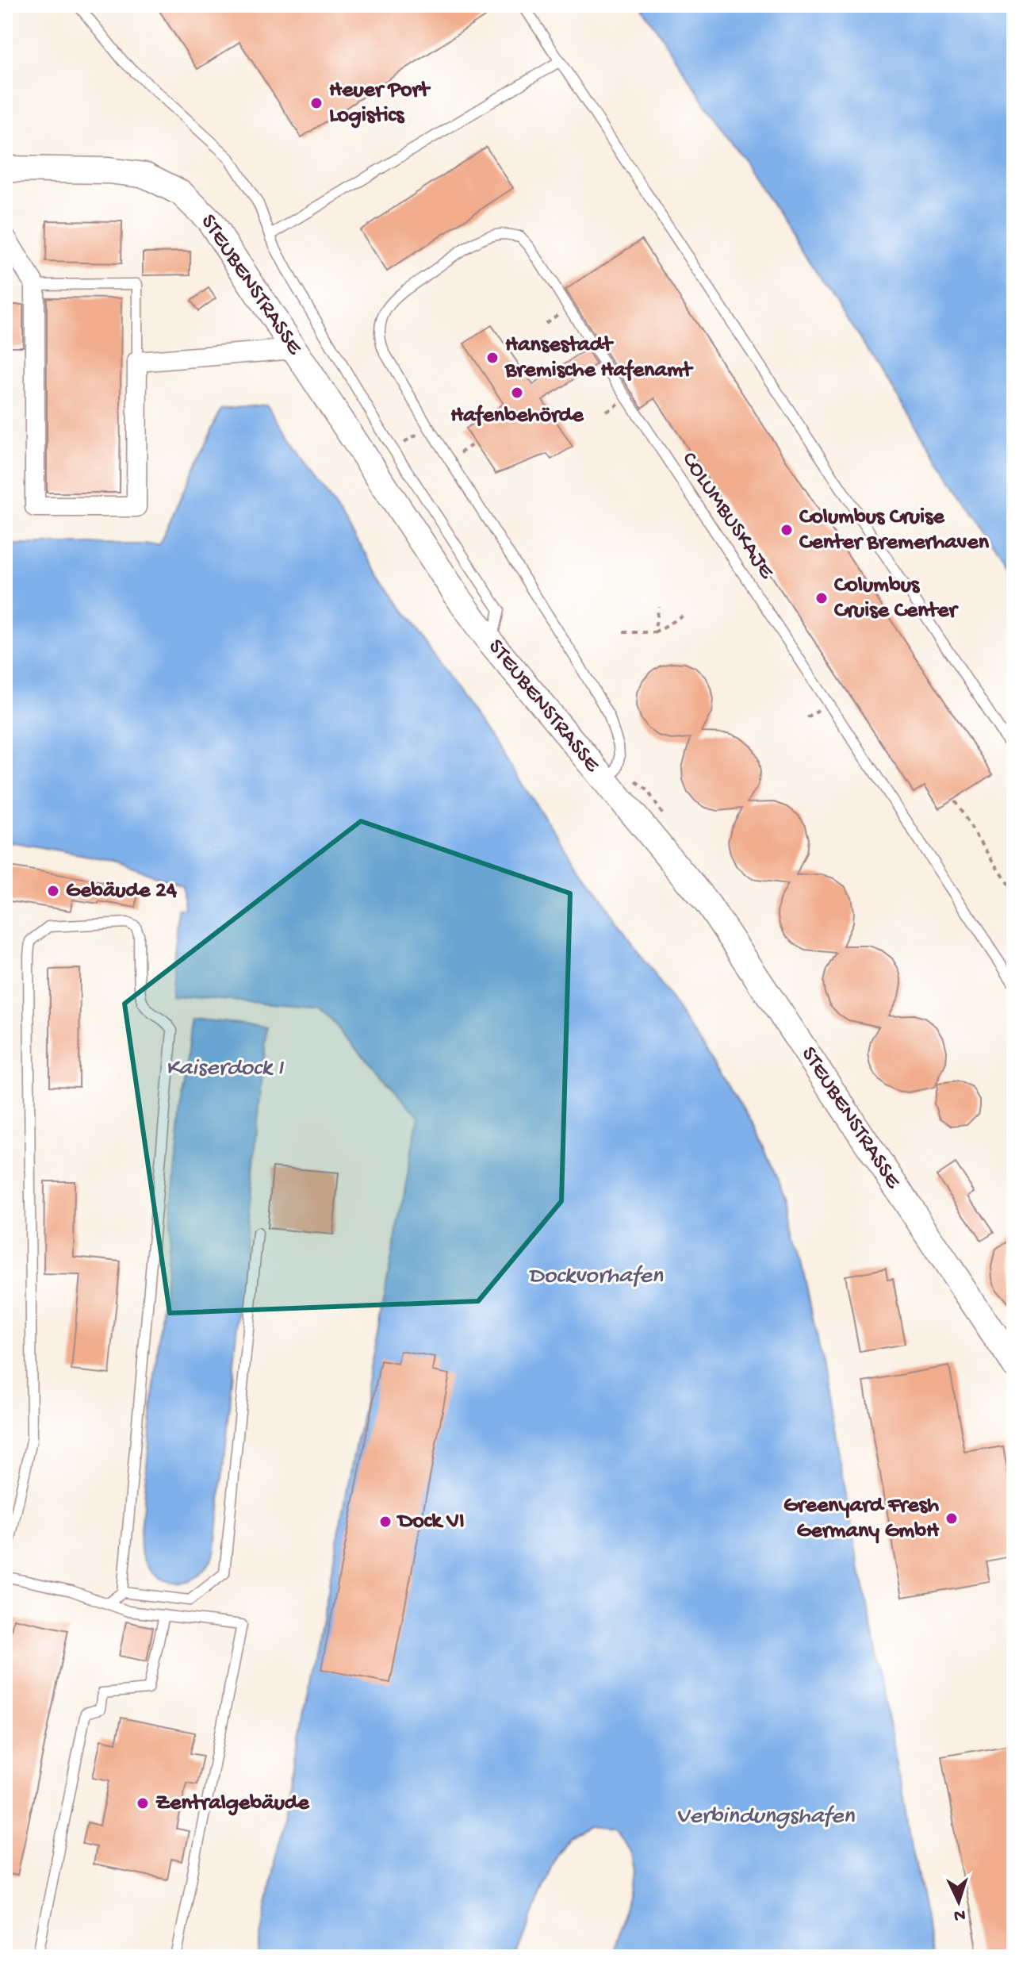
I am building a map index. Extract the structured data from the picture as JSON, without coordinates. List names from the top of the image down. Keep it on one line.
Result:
{"streets":{"street":["STEUBENSTRASSE"],"lane":["COLUMBUSKAJE"]},"crossings":[["STEUBENSTRASSE","COLUMBUSKAJE"]],"water":["Kaiserdock I","Dockvorhafen","Verbindungshafen"],"places":["Heuer Port Logistics","Hansestadt Bremische Hafenamt","Hafenbehörde","Columbus Cruise Center Bremerhaven","Columbus Cruise Center","Gebäude 24","Greenyard Fresh Germany GmbH","Dock VI","Zentralgebäude"],"north":"bottom"}
